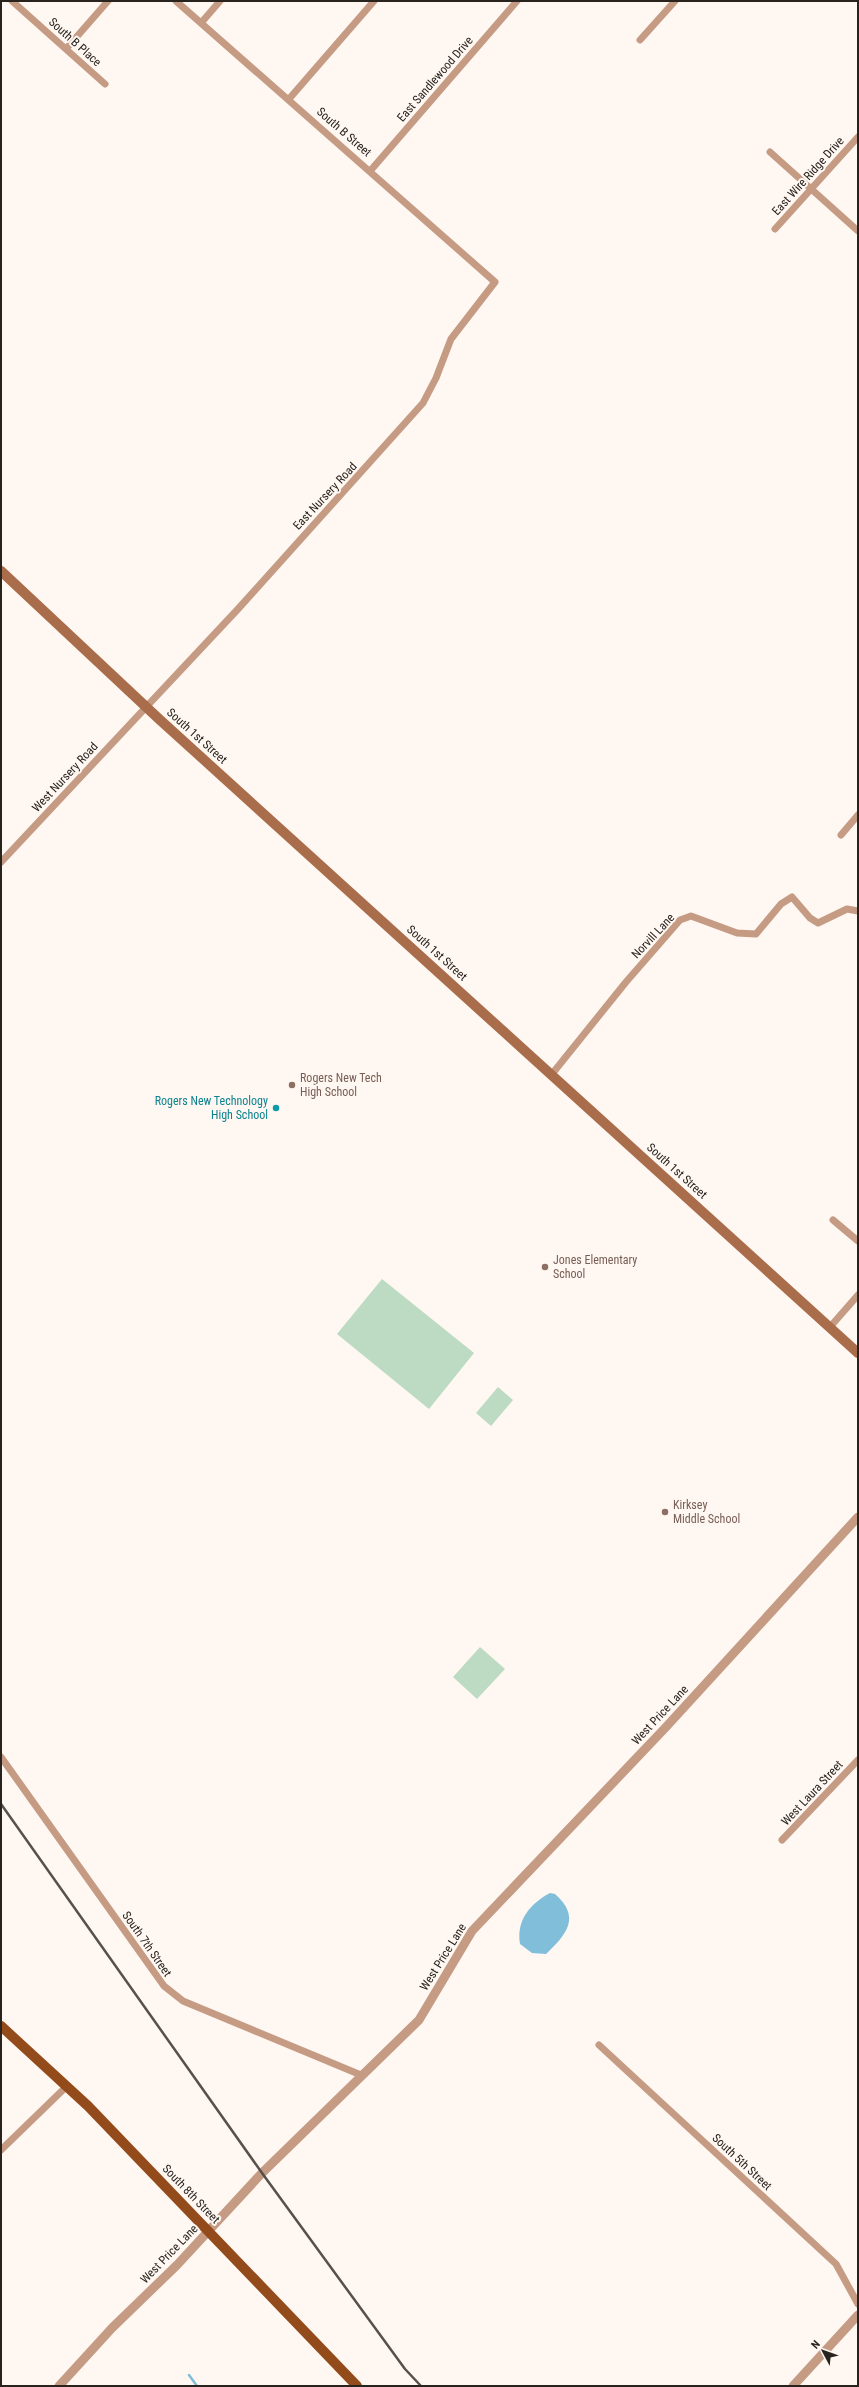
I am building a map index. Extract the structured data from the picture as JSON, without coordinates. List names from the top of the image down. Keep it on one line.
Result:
{"streets":{"main road":["South 1st Street","South 8th Street"],"street":["South B Place","East Sandlewood Drive","South B Street","East Wire Ridge Drive","East Nursery Road","West Nursery Road","Norvill Lane","West Price Lane","West Laura Street","South 7th Street","South 5th Street"]},"crossings":[["East Sandlewood Drive","South B Street"],["South B Street","East Nursery Road"],["East Nursery Road","South 1st Street"],["East Nursery Road","West Nursery Road"],["South 1st Street","West Nursery Road"],["South 1st Street","Norvill Lane"],["West Price Lane","South 7th Street"],["West Price Lane","South 8th Street"]],"places":["Rogers New Tech High School","Rogers New Technology High School","Jones Elementary School","Kirksey Middle School"],"north":"top left"}
